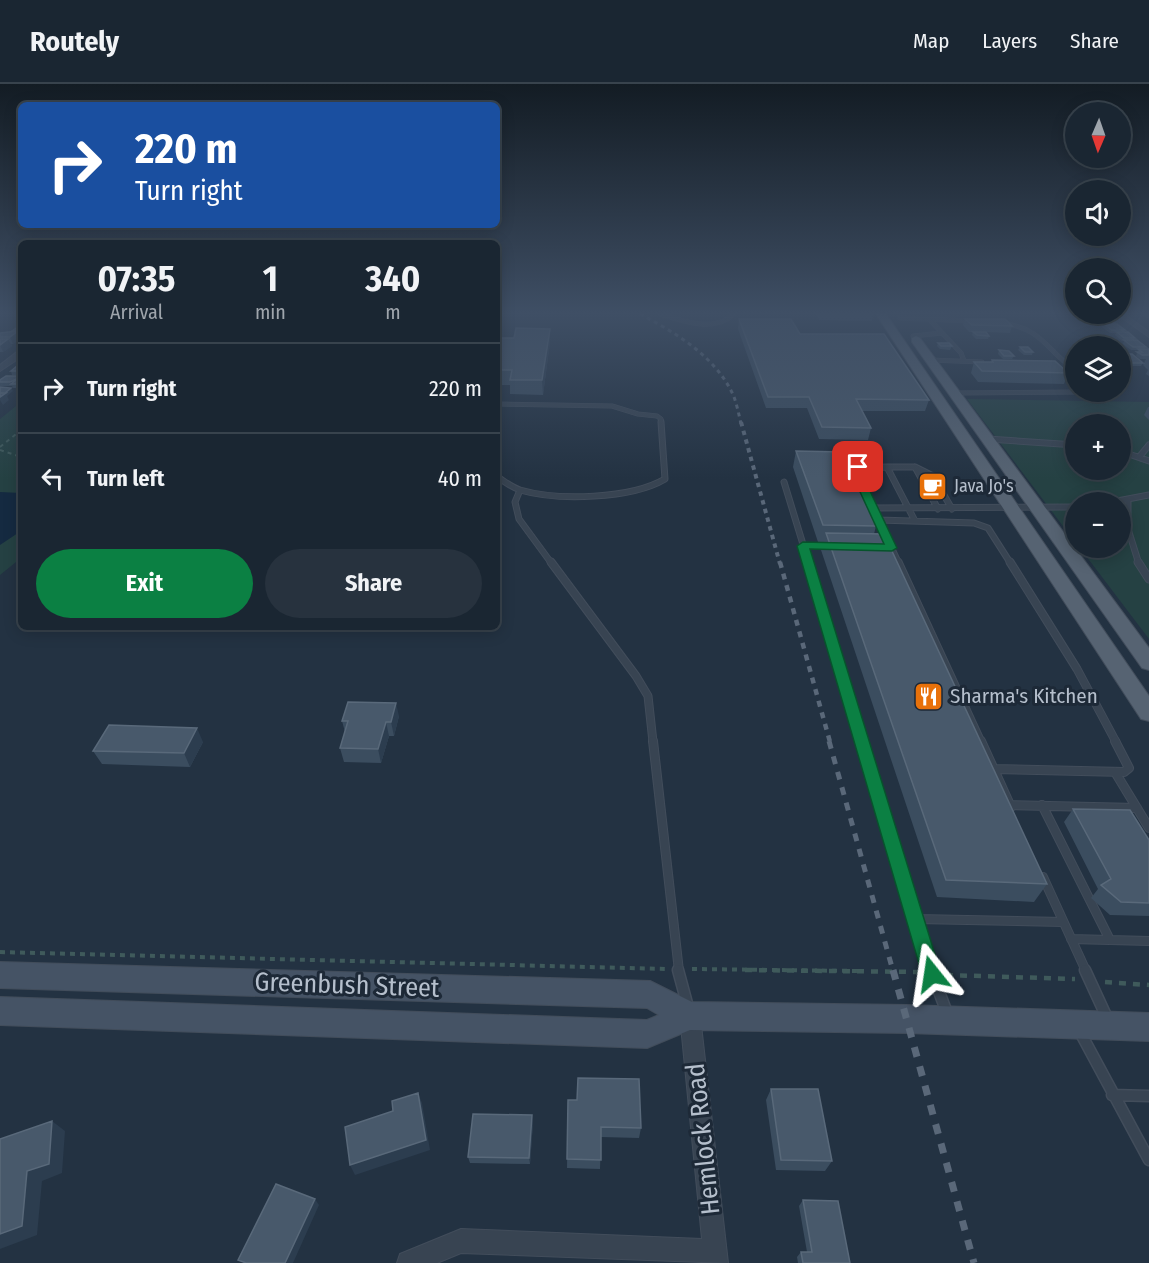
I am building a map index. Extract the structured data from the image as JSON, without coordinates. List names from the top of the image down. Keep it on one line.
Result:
{"streets":{"main road":["Greenbush Street"],"street":["Hemlock Road"]},"crossings":[["Greenbush Street","Hemlock Road"]],"places":{"cafe":["Java Jo's"],"restaurant":["Sharma's Kitchen"]},"north":"bottom","page":{"header":"Routely","nav":["Map","Layers","Share"],"map_buttons":["+","−"],"turn":["220 m","Turn right"],"eta":["07:35","Arrival","1","min","340","m"],"list":[{"name":"Turn right","value":"220 m"},{"name":"Turn left","value":"40 m"}],"buttons":["Exit","Share"]}}
